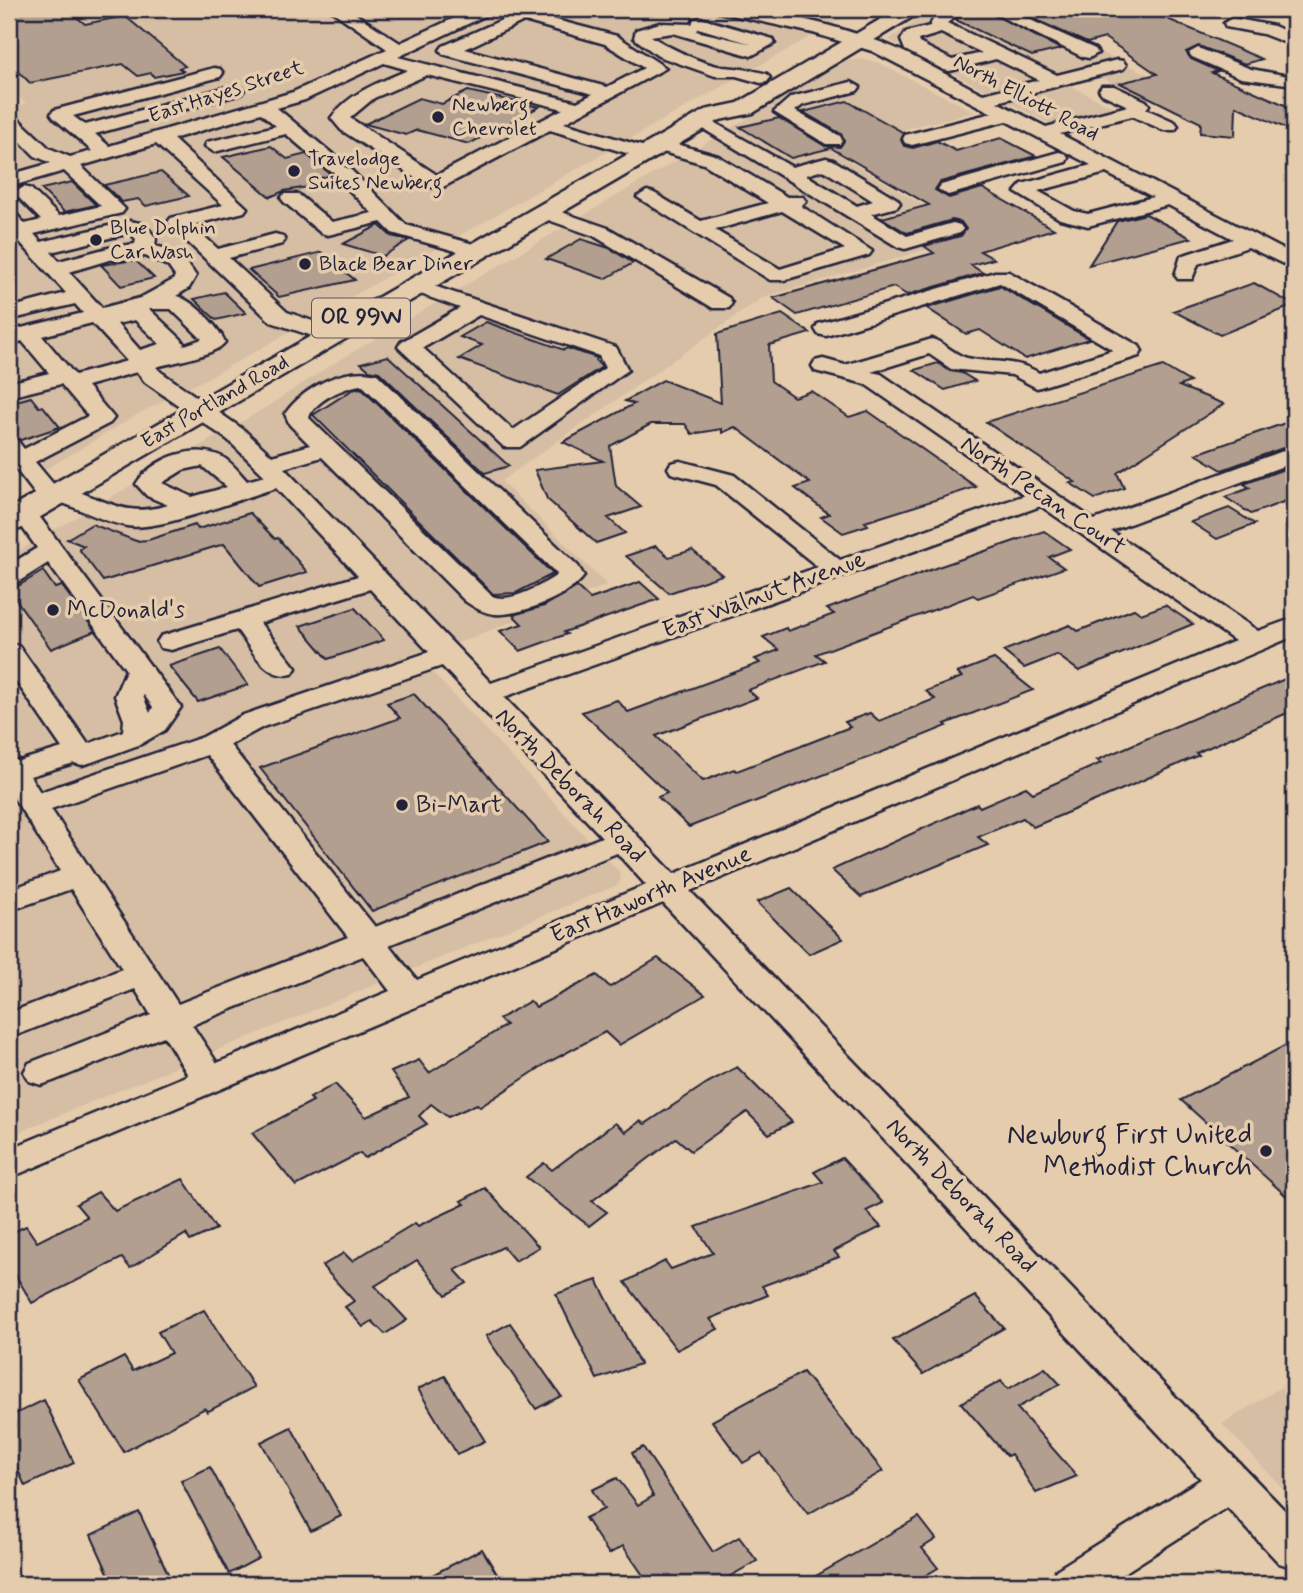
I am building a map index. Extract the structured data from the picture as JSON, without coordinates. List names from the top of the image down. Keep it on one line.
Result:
{"streets":{"main road":["OR 99W","East Portland Road"],"street":["East Hayes Street","North Elliott Road","North Pecan Court","East Walnut Avenue","North Deborah Road","East Haworth Avenue"]},"crossings":[["North Elliott Road","East Portland Road"],["East Portland Road","North Deborah Road"],["North Pecan Court","East Walnut Avenue"],["North Pecan Court","East Haworth Avenue"],["East Walnut Avenue","North Deborah Road"],["North Deborah Road","East Haworth Avenue"]],"places":["Newberg Chevrolet","Travelodge Suites Newberg","Blue Dolphin Car Wash","Black Bear Diner","McDonald's","Bi-Mart","Newburg First United Methodist Church"]}
